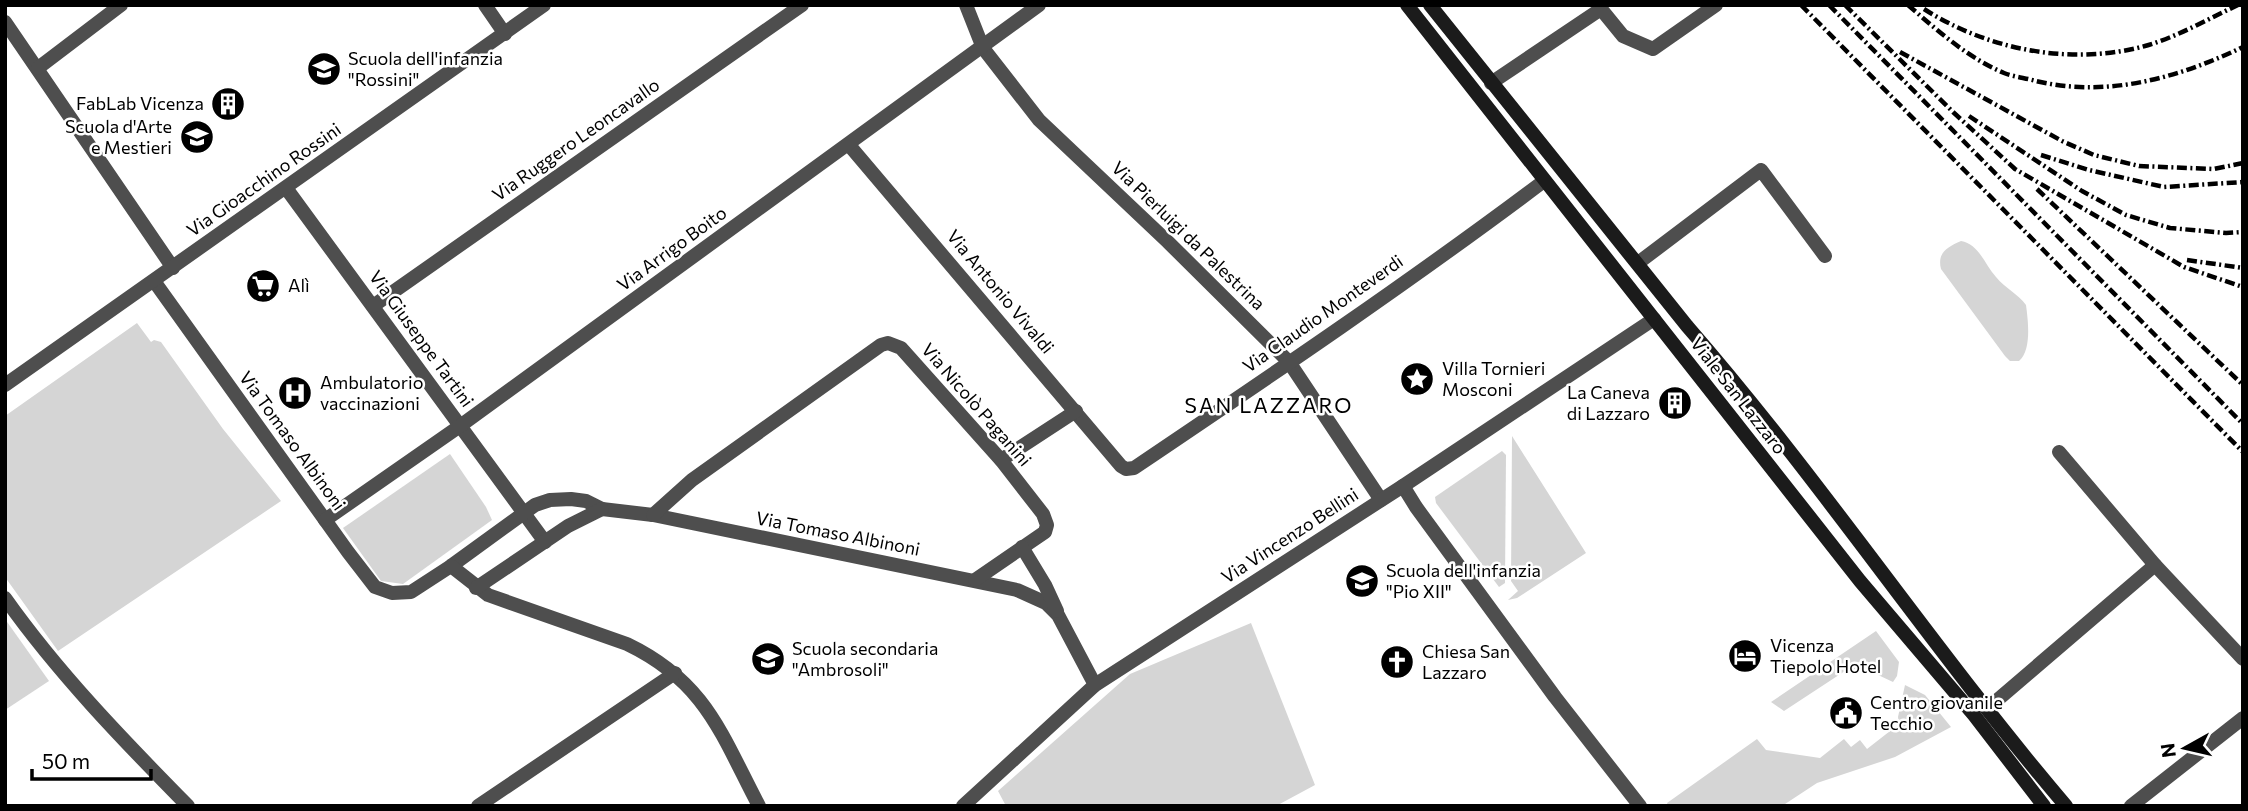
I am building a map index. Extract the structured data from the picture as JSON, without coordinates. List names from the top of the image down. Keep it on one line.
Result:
{"streets":{"main road":["Viale San Lazzaro"],"street":["Via Ruggero Leoncavallo","Via Gioacchino Rossini","Via Pierluigi da Palestrina","Via Arrigo Boito","Via Antonio Vivaldi","Via Claudio Monteverdi","Via Giuseppe Tartini","Via Nicolò Paganini","Via Tomaso Albinoni","Via Vincenzo Bellini"]},"crossings":[["Via Ruggero Leoncavallo","Via Giuseppe Tartini"],["Via Gioacchino Rossini","Via Giuseppe Tartini"],["Via Gioacchino Rossini","Via Tomaso Albinoni"],["Via Pierluigi da Palestrina","Via Arrigo Boito"],["Via Pierluigi da Palestrina","Via Claudio Monteverdi"],["Via Pierluigi da Palestrina","Via Vincenzo Bellini"],["Via Arrigo Boito","Via Antonio Vivaldi"],["Via Arrigo Boito","Via Giuseppe Tartini"],["Via Arrigo Boito","Via Tomaso Albinoni"],["Via Antonio Vivaldi","Via Claudio Monteverdi"],["Via Claudio Monteverdi","Viale San Lazzaro"],["Via Giuseppe Tartini","Via Tomaso Albinoni"],["Viale San Lazzaro","Via Vincenzo Bellini"],["Via Nicolò Paganini","Via Tomaso Albinoni"],["Via Tomaso Albinoni","Via Vincenzo Bellini"]],"districts":["SAN LAZZARO"],"places":{"school or university":["Scuola dell'infanzia \"Rossini\"","Scuola d'Arte e Mestieri","Scuola dell'infanzia \"Pio XII\"","Scuola secondaria \"Ambrosoli\""],"building":["FabLab Vicenza","La Caneva di Lazzaro"],"supermarket":["Alì"],"place":["Villa Tornieri Mosconi"],"hospital":["Ambulatorio vaccinazioni"],"hotel":["Vicenza Tiepolo Hotel"],"church":["Chiesa San Lazzaro"],"public building":["Centro giovanile Tecchio"]},"scale_bar":"50 m","north":"left"}
